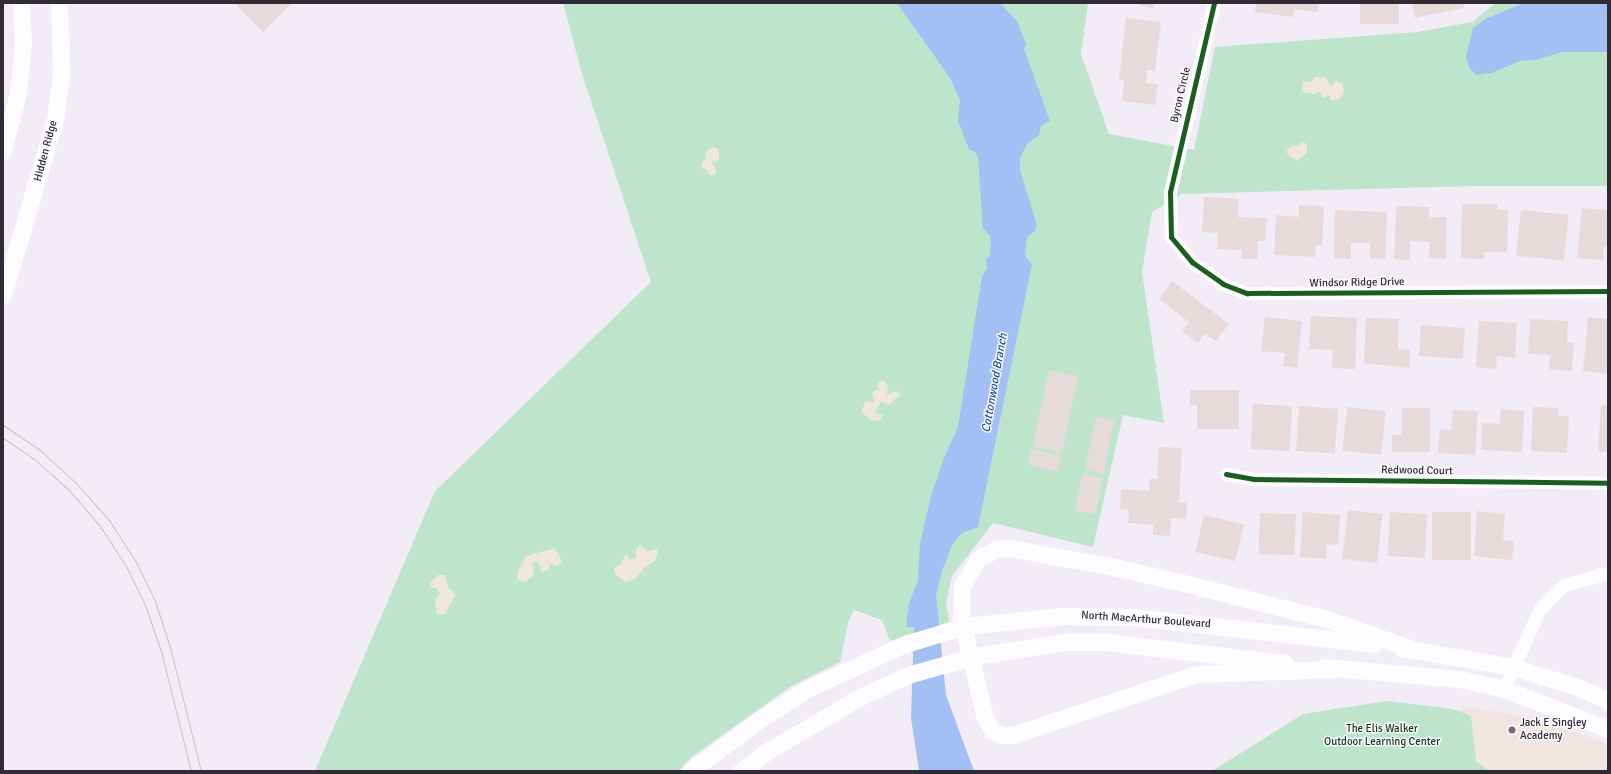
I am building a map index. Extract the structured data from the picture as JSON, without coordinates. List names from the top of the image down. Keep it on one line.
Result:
{"streets":{"main road":["Hidden Ridge","North MacArthur Boulevard"],"street":["Byron Circle","Windsor Ridge Drive","Redwood Court"]},"crossings":[["Byron Circle","Windsor Ridge Drive"]],"water":["Cottonwood Branch"],"parks":["The Elis Walker Outdoor Learning Center"],"places":["Jack E Singley Academy"]}
